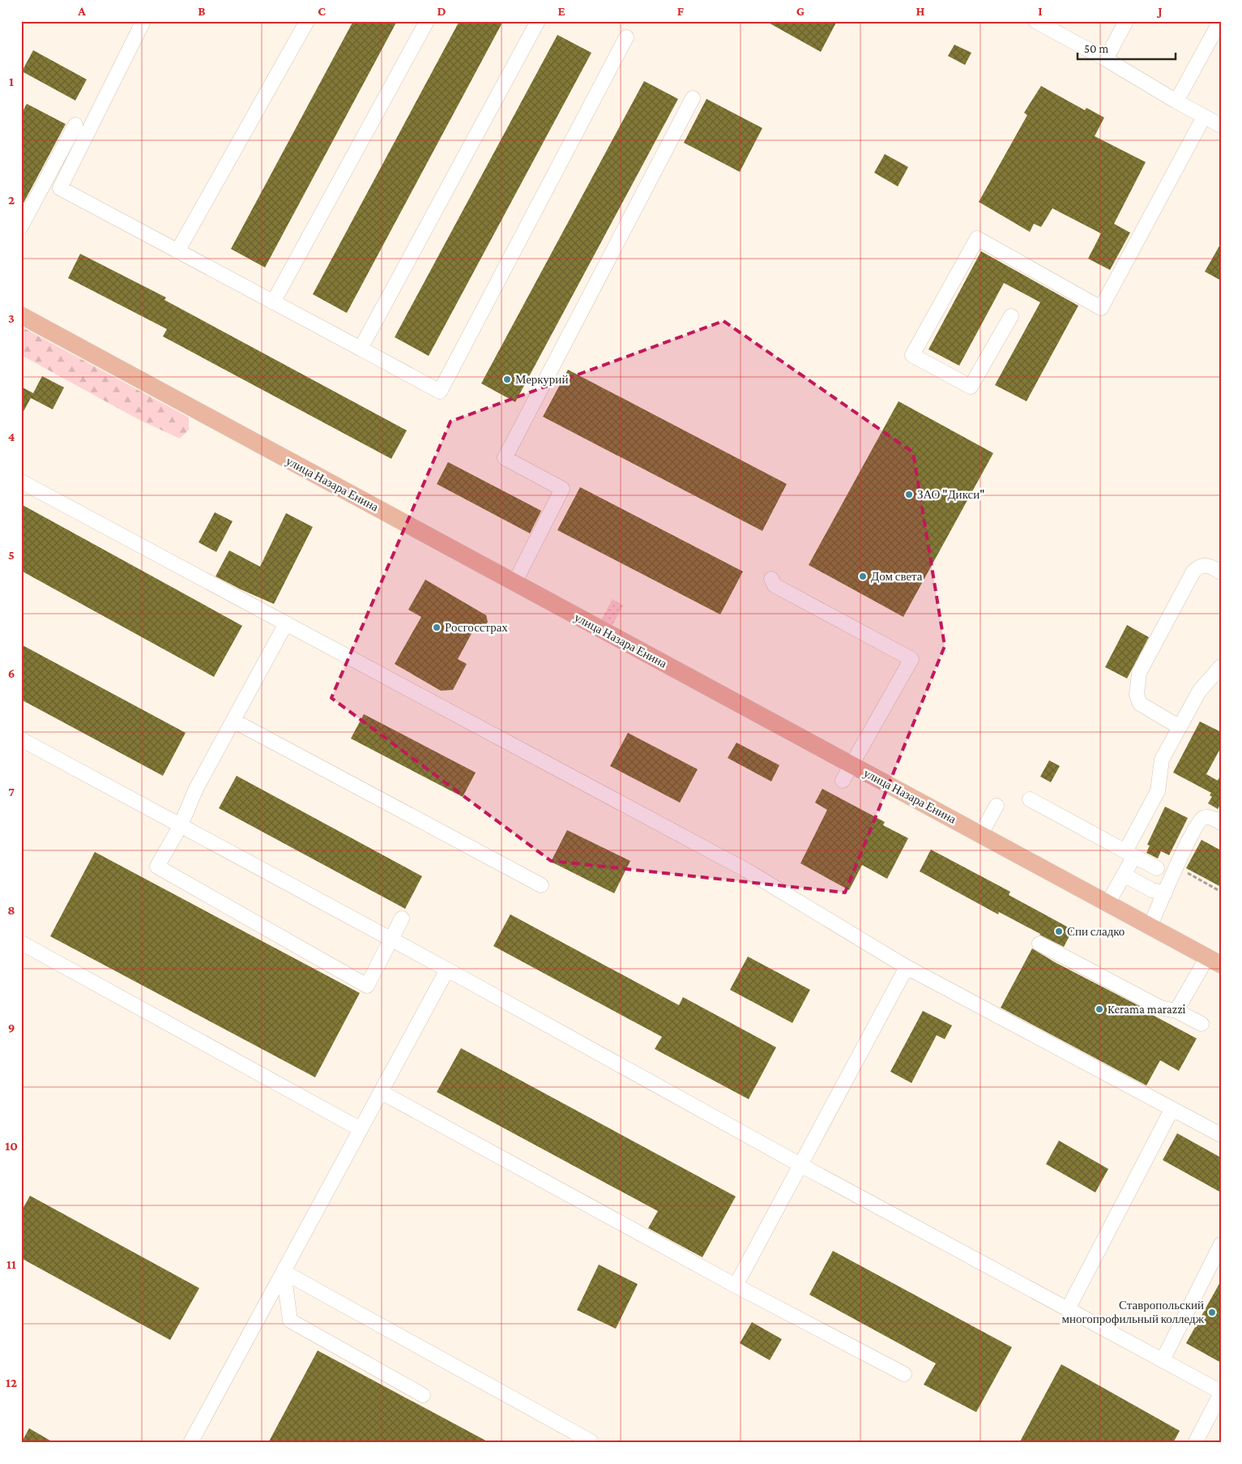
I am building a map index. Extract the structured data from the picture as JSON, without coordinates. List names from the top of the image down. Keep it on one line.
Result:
{"streets":{"main road":["улица Назара Енина"]},"places":["Меркурий","ЗАО \"Дикси\"","Дом света","Росгосстрах","Спи сладко","Kerama marazzi","Ставропольский многопрофильный колледж"],"scale_bar":"50 m","grid":{"columns":["A","B","C","D","E","F","G","H","I","J"],"rows":["1","2","3","4","5","6","7","8","9","10","11","12"]}}
